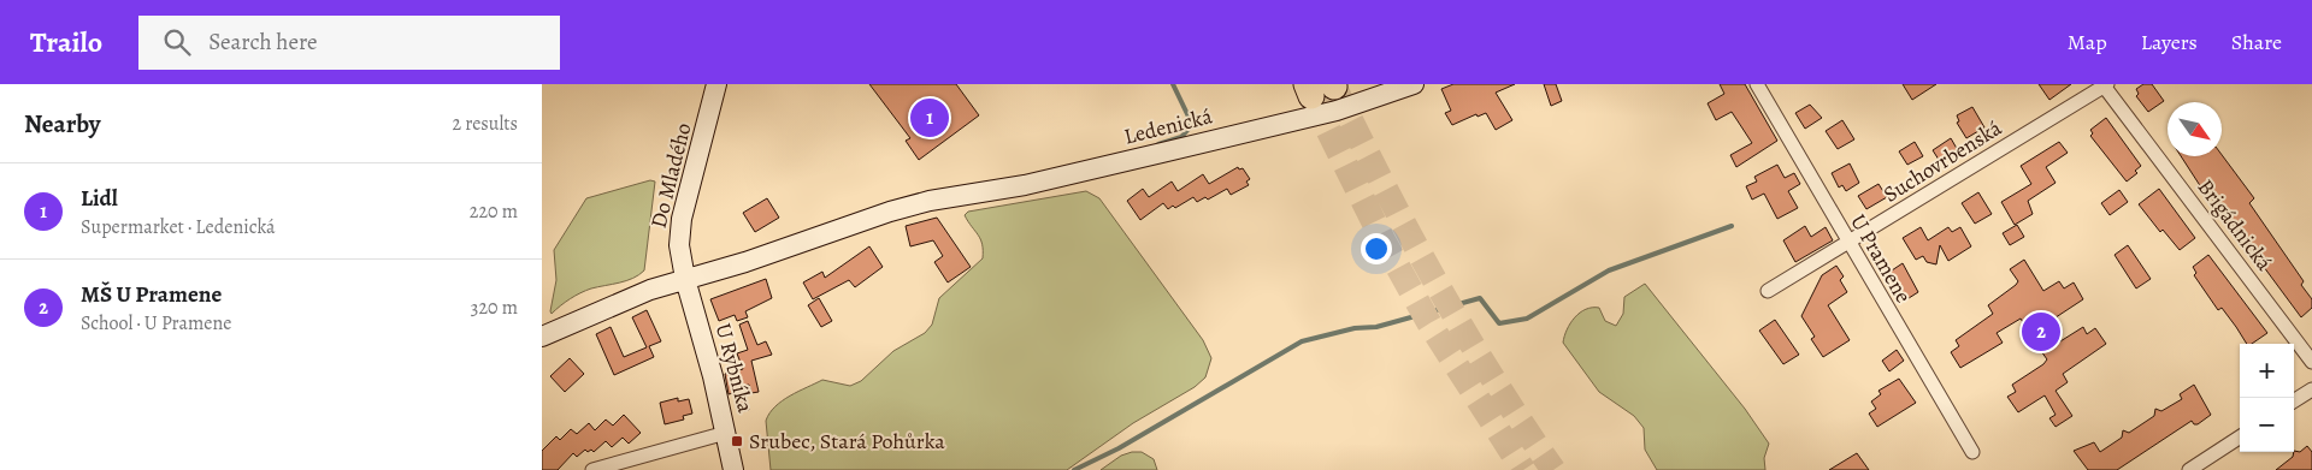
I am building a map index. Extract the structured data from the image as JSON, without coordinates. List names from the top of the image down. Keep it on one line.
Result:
{"streets":{"main road":["Ledenická","Do Mladého","U Rybníka"],"street":["Suchovrbenská","Brigádnická","U Pramene"]},"crossings":[["Ledenická","Do Mladého"],["Ledenická","U Rybníka"],["Suchovrbenská","Brigádnická"],["Suchovrbenská","U Pramene"],["Do Mladého","U Rybníka"]],"places":{"transit":["Srubec, Stará Pohůrka"]},"north":"bottom right","page":{"header":"Trailo","search":"Search here","nav":["Map","Layers","Share"],"heading":["Nearby","2 results"],"pins":["1","2"],"list":[{"mark":"1","name":"Lidl","note":"Supermarket · Ledenická","value":"220 m"},{"mark":"2","name":"MŠ U Pramene","note":"School · U Pramene","value":"320 m"}],"map_buttons":["+","−"]}}
